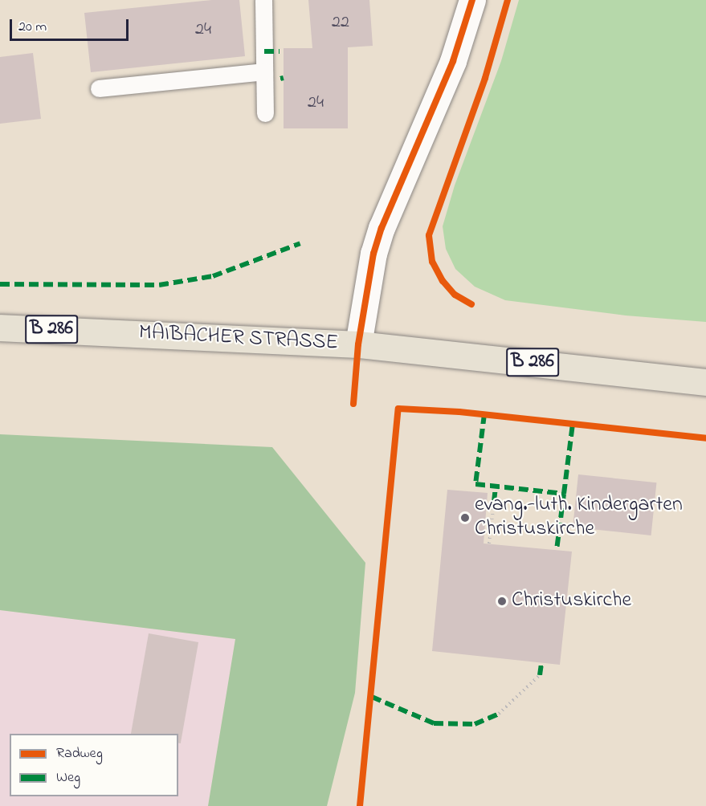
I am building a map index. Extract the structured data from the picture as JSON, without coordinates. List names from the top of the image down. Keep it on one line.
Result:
{"streets":{"main road":["B 286","MAIBACHER STRASSE"]},"places":["evang.-luth. Kindergarten Christuskirche","Christuskirche"],"house_numbers":["22","24","24"],"legend":["Radweg","Weg"],"scale_bar":"20 m"}
